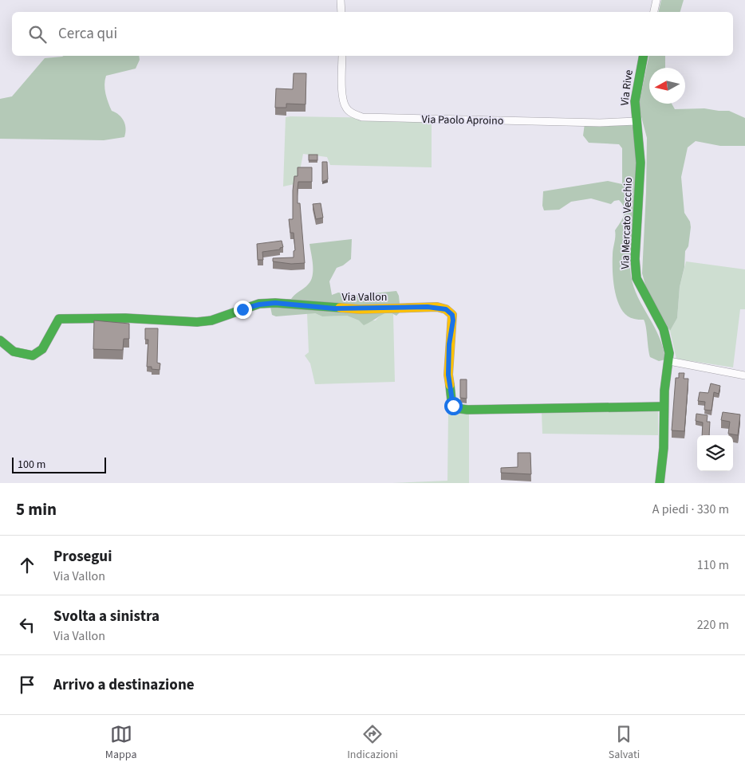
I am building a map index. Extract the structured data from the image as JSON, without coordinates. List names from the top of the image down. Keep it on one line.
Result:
{"streets":{"street":["Via Rive","Via Paolo Aproino","Via Mercato Vecchio","Via Vallon"]},"crossings":[["Via Rive","Via Paolo Aproino"],["Via Rive","Via Mercato Vecchio"],["Via Paolo Aproino","Via Mercato Vecchio"],["Via Mercato Vecchio","Via Vallon"]],"scale_bar":"100 m","north":"left","page":{"search":"Cerca qui","scale":"100 m","heading":["5 min","A piedi · 330 m"],"list":[["Prosegui","Via Vallon","110 m"],["Svolta a sinistra","Via Vallon","220 m"],"Arrivo a destinazione"],"nav":["Mappa","Indicazioni","Salvati"]}}
